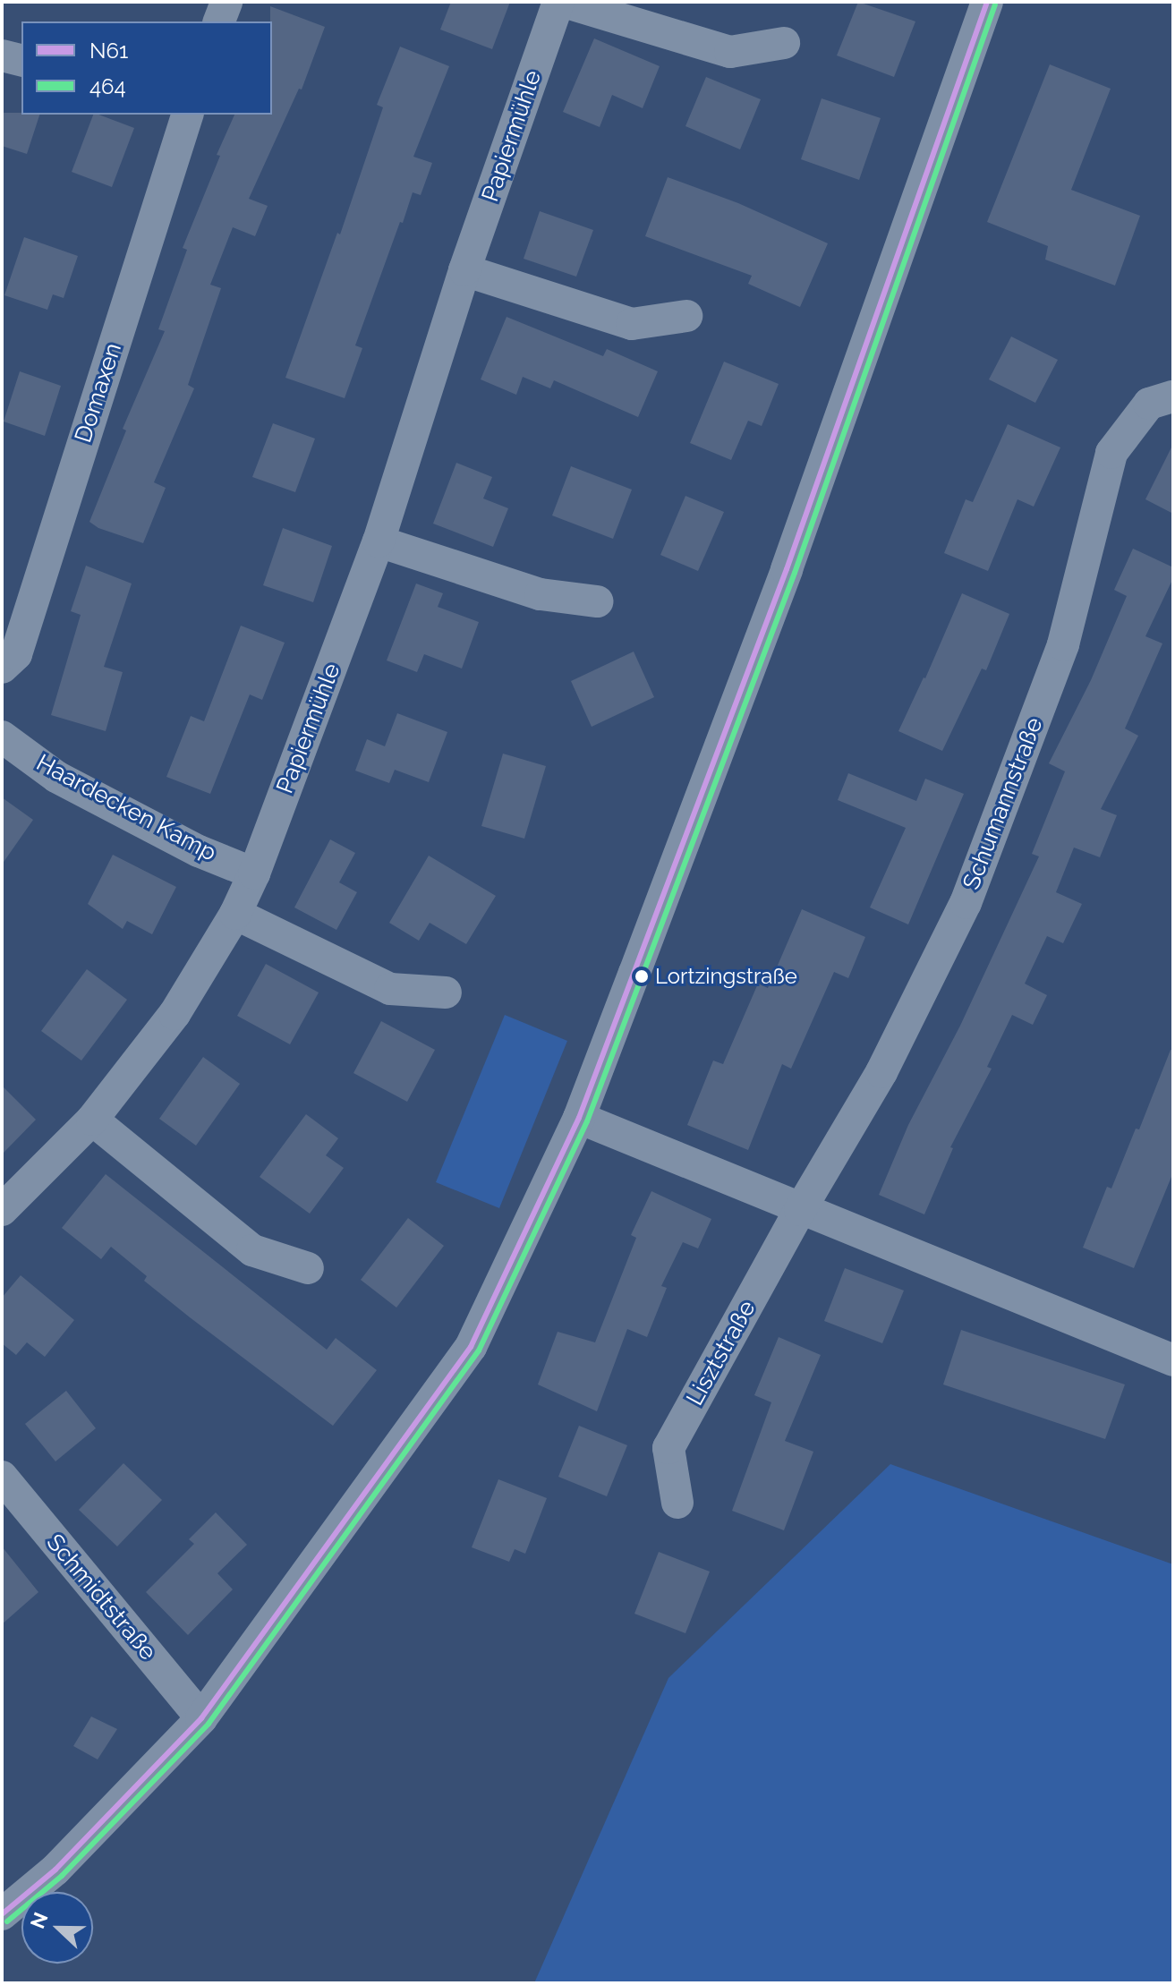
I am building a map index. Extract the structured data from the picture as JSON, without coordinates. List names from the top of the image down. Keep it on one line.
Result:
{"streets":{"street":["Papiermühle","Domaxen","Schumannstraße","Haardecken Kamp","Lisztstraße","Schmidtstraße"]},"crossings":[["Papiermühle","Haardecken Kamp"],["Schumannstraße","Lisztstraße"]],"places":["Lortzingstraße"],"lines":["transit line N61","transit line 464"],"legend":["N61","464"],"north":"left"}
